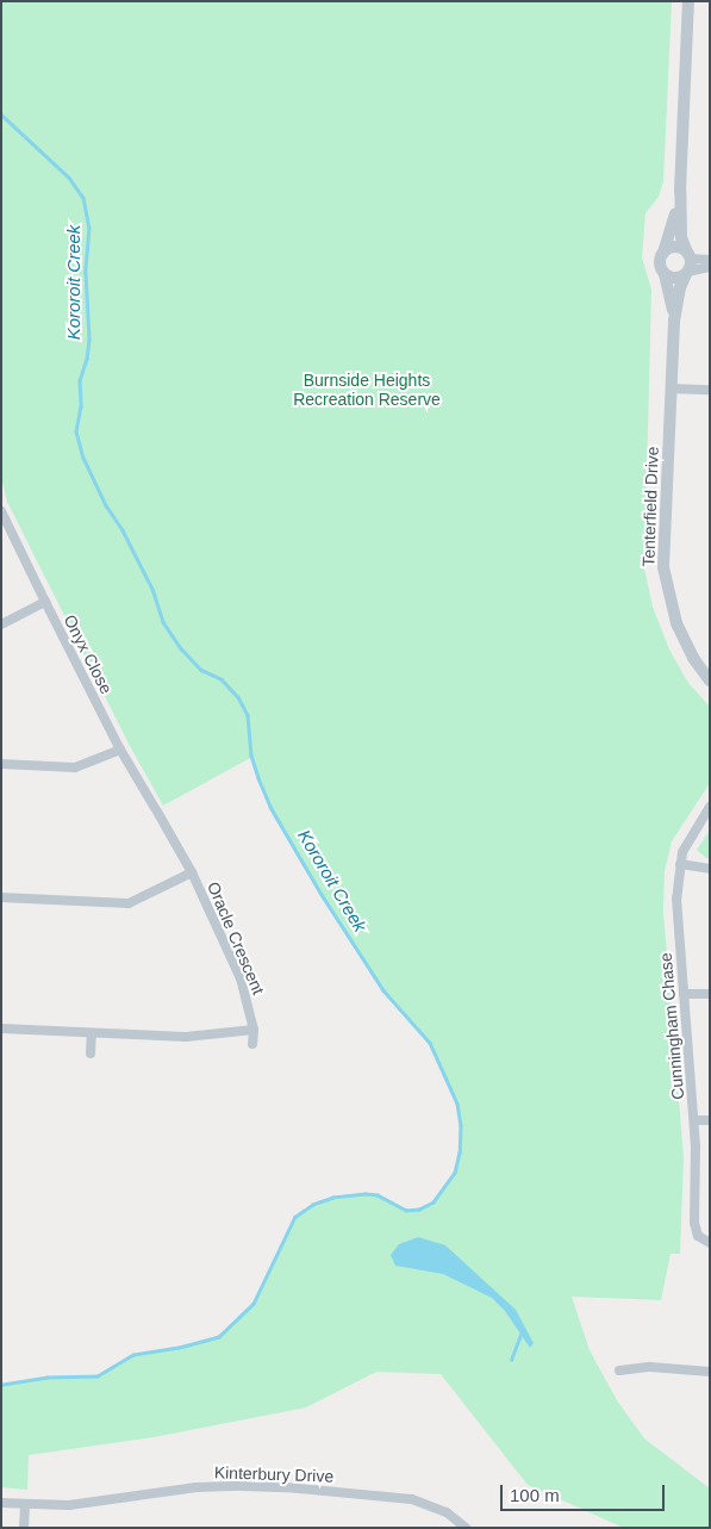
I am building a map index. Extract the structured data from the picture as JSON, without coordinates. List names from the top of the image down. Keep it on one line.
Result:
{"streets":{"street":["Tenterfield Drive","Onyx Close","Oracle Crescent","Cunningham Chase","Kinterbury Drive"]},"crossings":[["Onyx Close","Oracle Crescent"]],"water":["Kororoit Creek"],"parks":["Burnside Heights Recreation Reserve"],"scale_bar":"100 m"}
